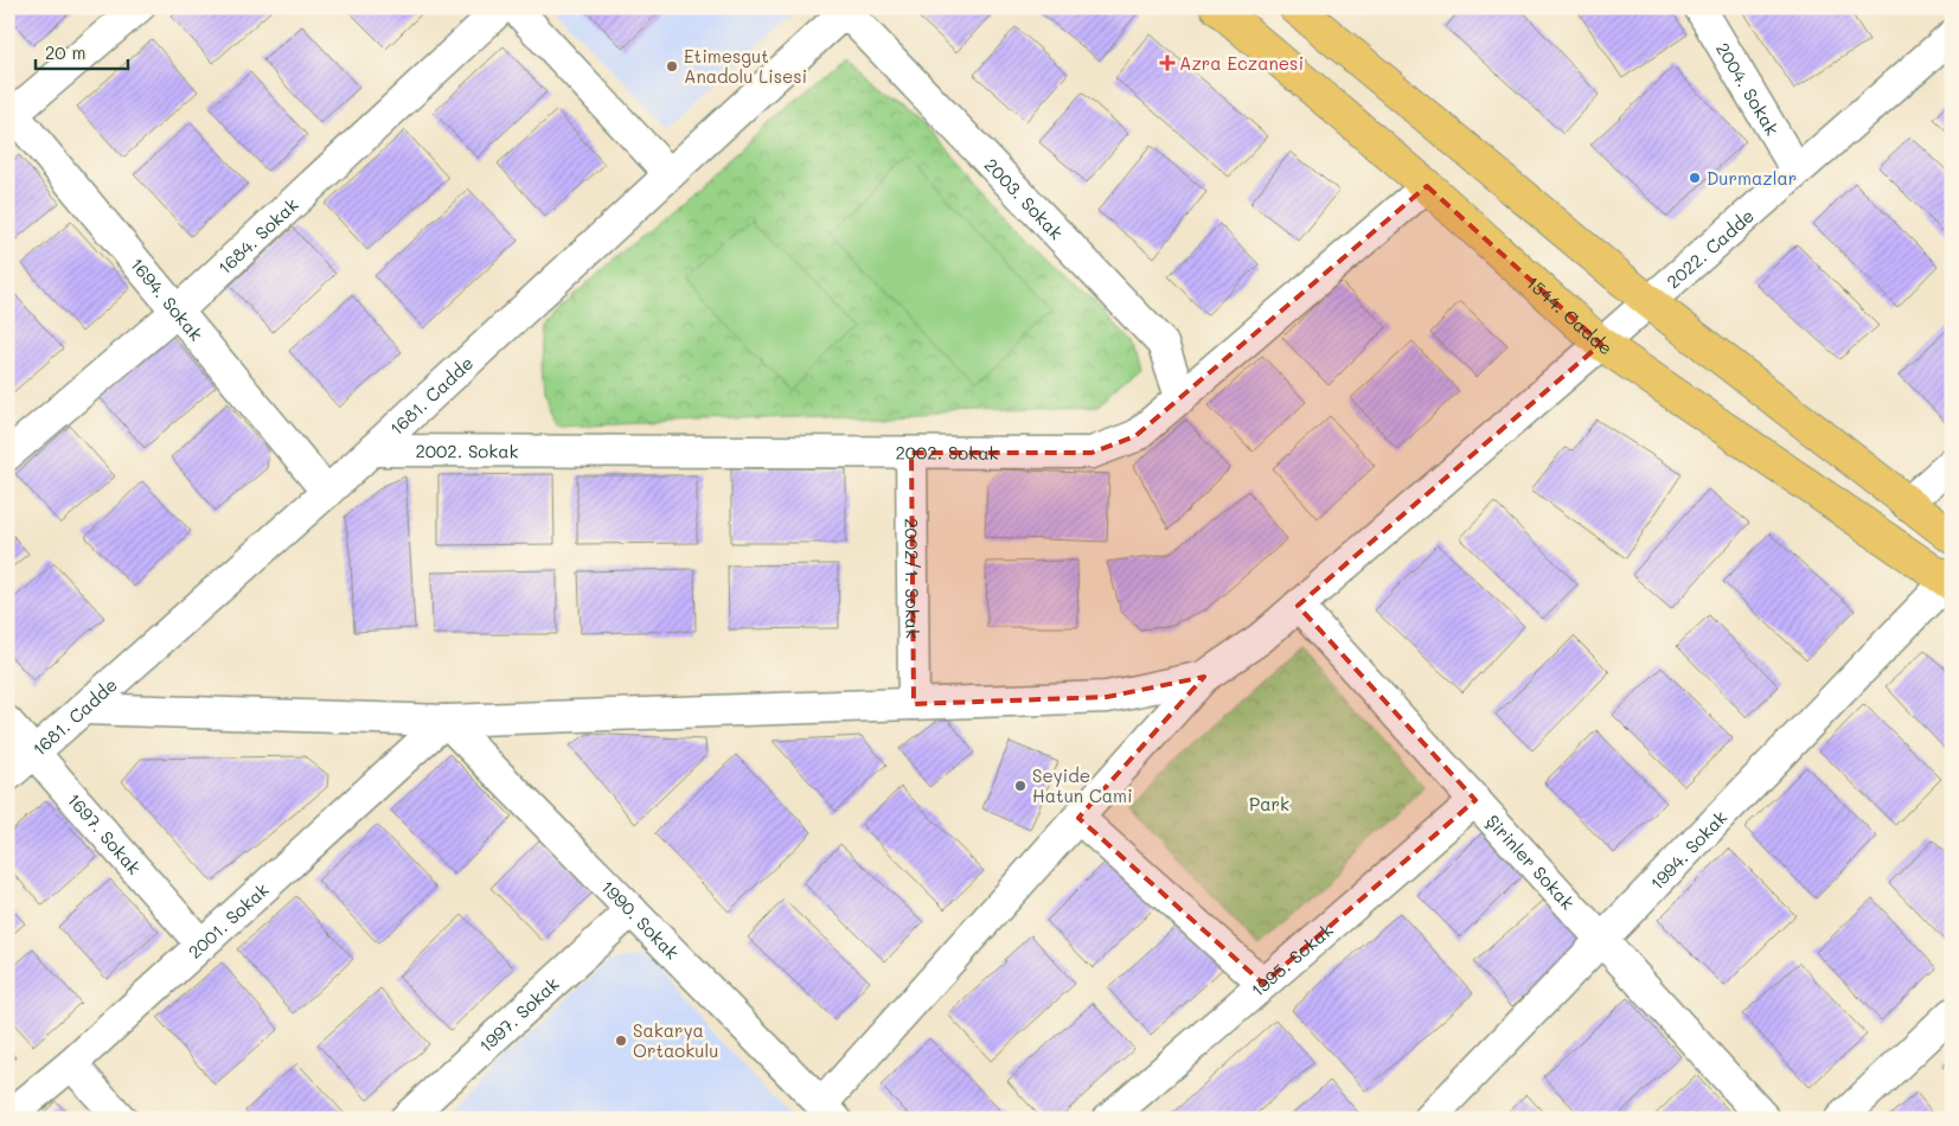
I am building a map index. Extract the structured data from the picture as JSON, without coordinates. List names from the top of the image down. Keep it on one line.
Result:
{"streets":{"main road":["1544. Cadde"],"street":["2004. Sokak","2003. Sokak","1684. Sokak","2022. Cadde","1694. Sokak","1681. Cadde","2002. Sokak","2002/1. Sokak","1697. Sokak","1994. Sokak","Şirinler Sokak","1990. Sokak","2001. Sokak","1995. Sokak","1997. Sokak"]},"crossings":[["2004. Sokak","2022. Cadde"],["2003. Sokak","1681. Cadde"],["2003. Sokak","2002. Sokak"],["1684. Sokak","1694. Sokak"],["2022. Cadde","1544. Cadde"],["2022. Cadde","Şirinler Sokak"],["1694. Sokak","1681. Cadde"],["1544. Cadde","2002. Sokak"],["1544. Cadde","1994. Sokak"],["1681. Cadde","2002. Sokak"],["1681. Cadde","1697. Sokak"],["2002. Sokak","2002/1. Sokak"],["1697. Sokak","2001. Sokak"],["1994. Sokak","Şirinler Sokak"],["Şirinler Sokak","1995. Sokak"],["1990. Sokak","2001. Sokak"],["1990. Sokak","1997. Sokak"]],"parks":["Park"],"places":{"health":["Azra Eczanesi"],"other":["Etimesgut Anadolu Lisesi","Durmazlar","Seyide Hatun Cami","Sakarya Ortaokulu"]},"scale_bar":"20 m"}
